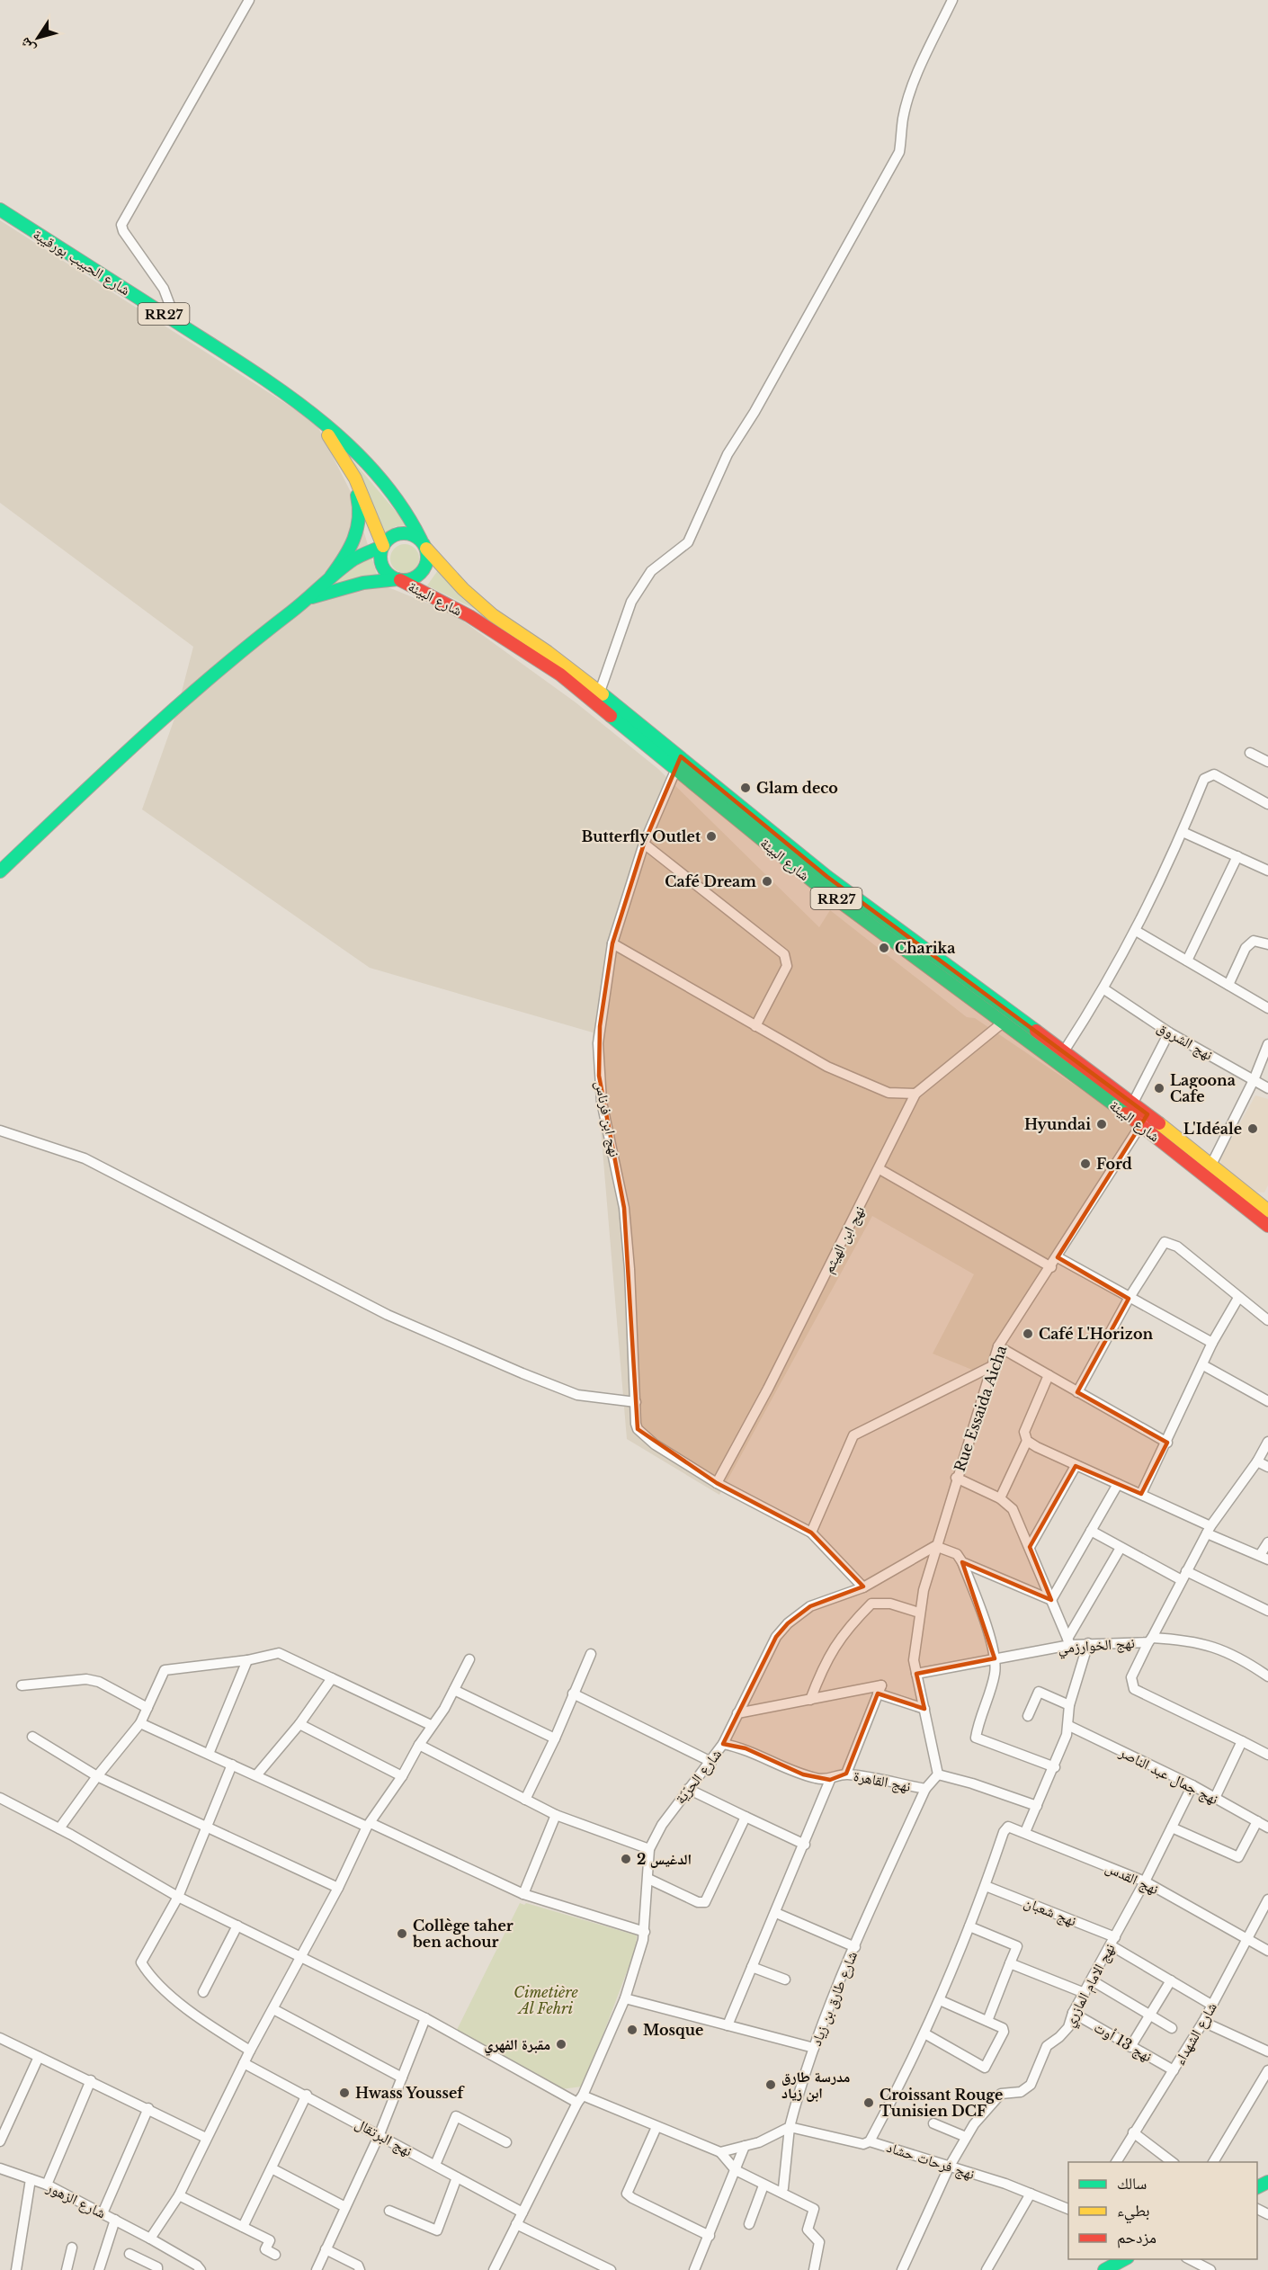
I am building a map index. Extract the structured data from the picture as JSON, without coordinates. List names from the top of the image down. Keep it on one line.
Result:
{"streets":{"main road":["شارع الحبيب بورقيبة","RR27","شارع البيئة"],"street":["نهج الشروق","نهج ابن فرناس","نهج ابن الهيثم","Rue Essaida Aicha","نهج الخوارزمي","نهج جمال عبد الناصر","شارع الحرّيّة","نهج القاهرة","نهج القدس","نهج شعبان","نهج الامام المازري","شارع طارق بن زياد","شارع الشهداء","نهج 13 أوت","نهج البرتقال","نهج فرحات حشاد","شارع الزهور"]},"crossings":[["شارع الحبيب بورقيبة","RR27"],["RR27","شارع البيئة"],["شارع البيئة","نهج ابن فرناس"],["شارع البيئة","نهج ابن الهيثم"],["شارع البيئة","Rue Essaida Aicha"],["نهج ابن فرناس","نهج ابن الهيثم"],["Rue Essaida Aicha","نهج الخوارزمي"],["Rue Essaida Aicha","شارع الحرّيّة"],["Rue Essaida Aicha","نهج القاهرة"],["نهج جمال عبد الناصر","نهج الامام المازري"],["شارع الحرّيّة","نهج القاهرة"],["شارع الحرّيّة","نهج البرتقال"],["نهج القاهرة","شارع طارق بن زياد"],["نهج القدس","نهج شعبان"],["نهج القدس","نهج الامام المازري"],["نهج القدس","شارع الشهداء"],["نهج شعبان","نهج الامام المازري"],["نهج شعبان","شارع الشهداء"],["نهج الامام المازري","نهج 13 أوت"],["شارع طارق بن زياد","نهج فرحات حشاد"],["شارع الشهداء","نهج 13 أوت"]],"parks":["Cimetière Al Fehri"],"places":["Glam deco","Butterfly Outlet","Café Dream","Charika","Lagoona Cafe","Hyundai","L'Idéale","Ford","Café L'Horizon","الدغيس 2","Collège taher ben achour","Mosque","مقبرة الفهري","مدرسة طارق ابن زياد","Hwass Youssef","Croissant Rouge Tunisien DCF"],"legend":["سالك","بطيء","مزدحم"],"north":"bottom left"}
